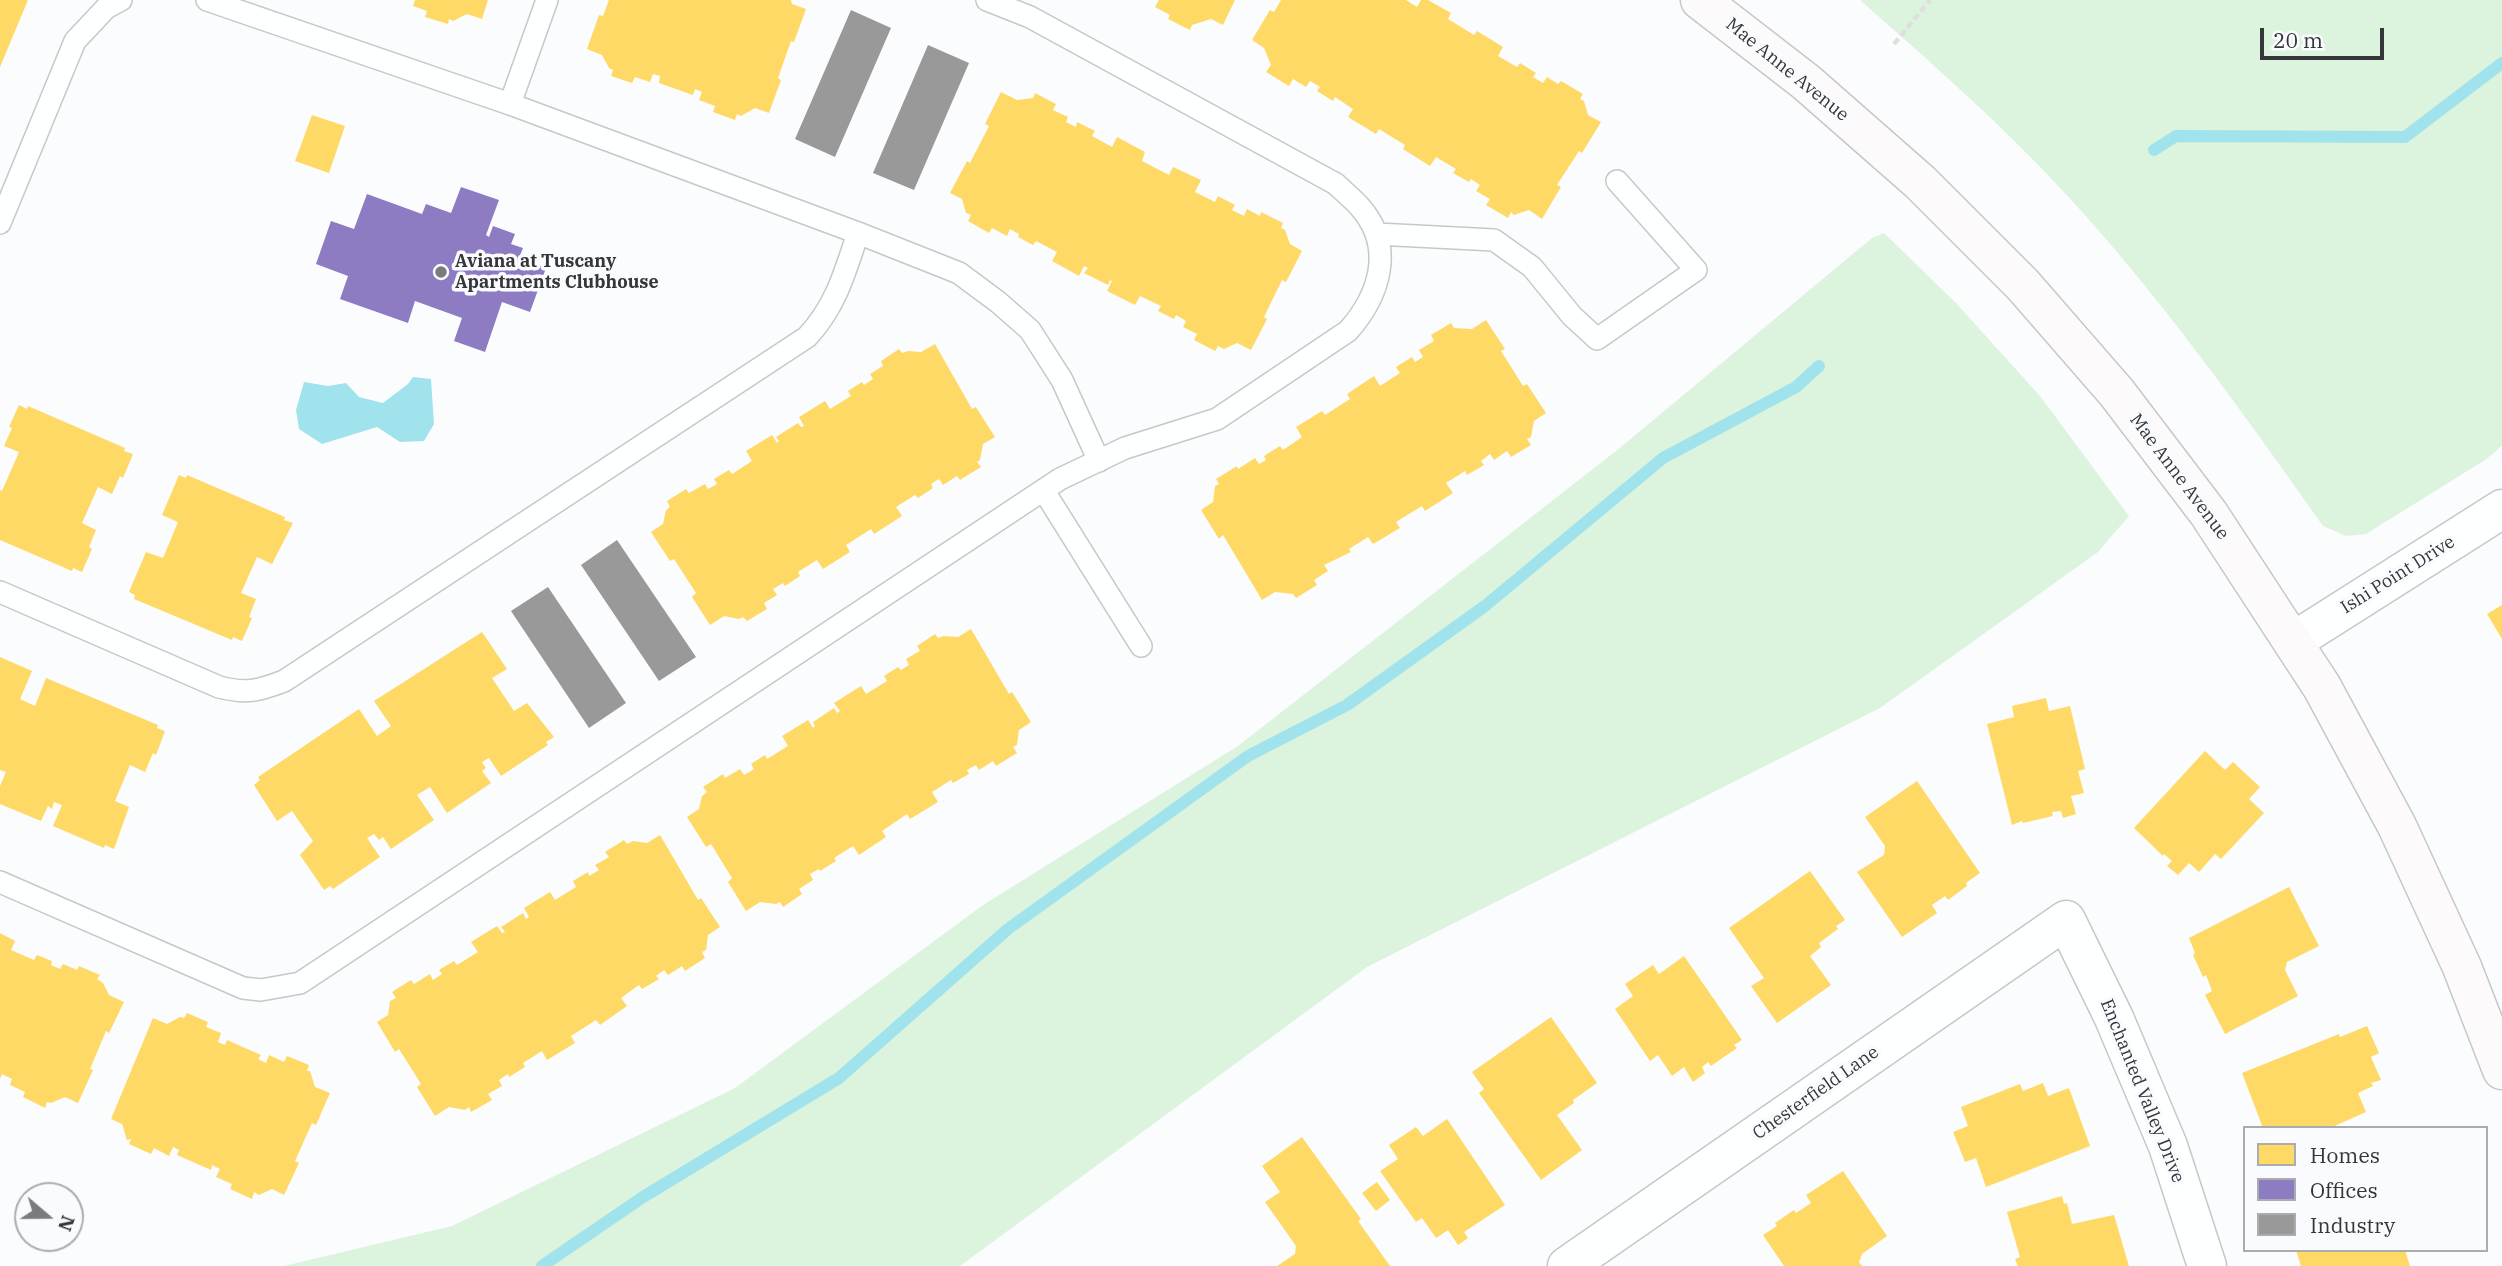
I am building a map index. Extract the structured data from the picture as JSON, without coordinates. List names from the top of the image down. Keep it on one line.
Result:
{"streets":{"main road":["Mae Anne Avenue"],"street":["Ishi Point Drive","Enchanted Valley Drive","Chesterfield Lane"]},"crossings":[["Mae Anne Avenue","Ishi Point Drive"],["Enchanted Valley Drive","Chesterfield Lane"]],"places":["Aviana at Tuscany Apartments Clubhouse"],"legend":["Homes","Offices","Industry"],"scale_bar":"20 m","north":"right"}
